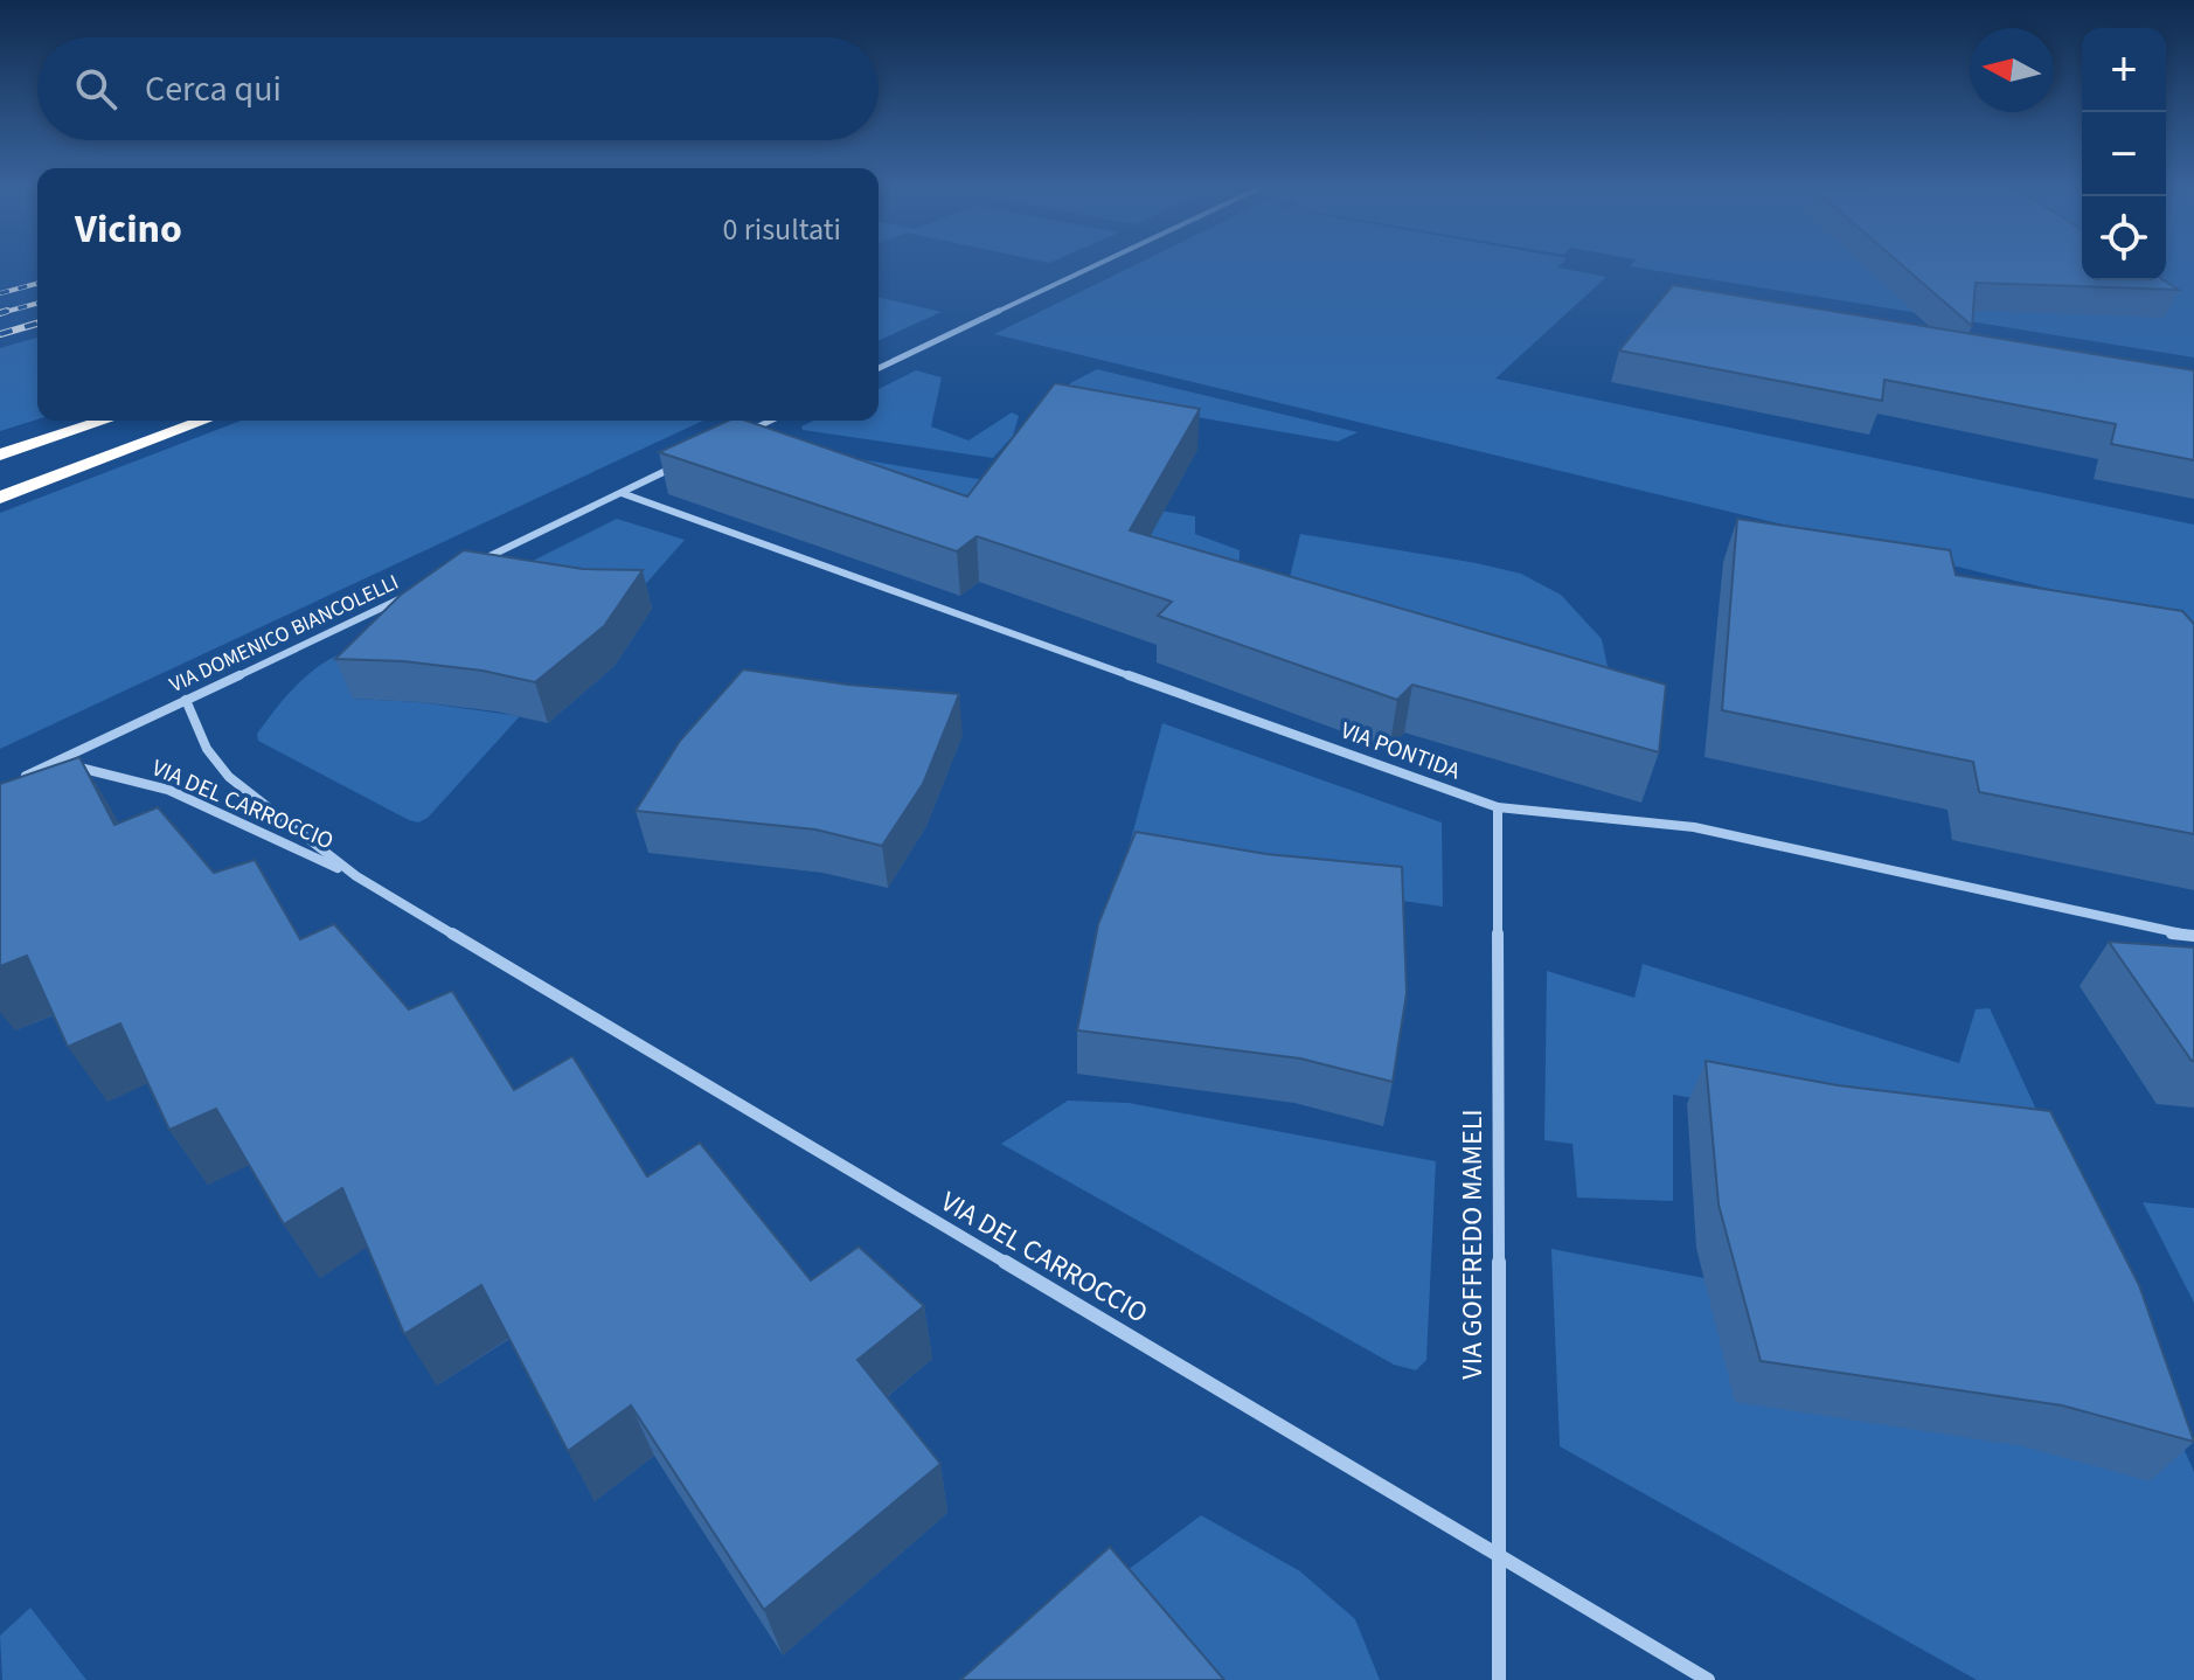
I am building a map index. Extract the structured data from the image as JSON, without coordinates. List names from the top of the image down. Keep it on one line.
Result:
{"streets":{"street":["VIA DOMENICO BIANCOLELLI","VIA PONTIDA","VIA DEL CARROCCIO","VIA GOFFREDO MAMELI"]},"crossings":[["VIA DOMENICO BIANCOLELLI","VIA DEL CARROCCIO"],["VIA PONTIDA","VIA GOFFREDO MAMELI"],["VIA DEL CARROCCIO","VIA GOFFREDO MAMELI"]],"north":"left","page":{"map_buttons":["+","−"],"search":"Cerca qui","heading":["Vicino","0 risultati"]}}
